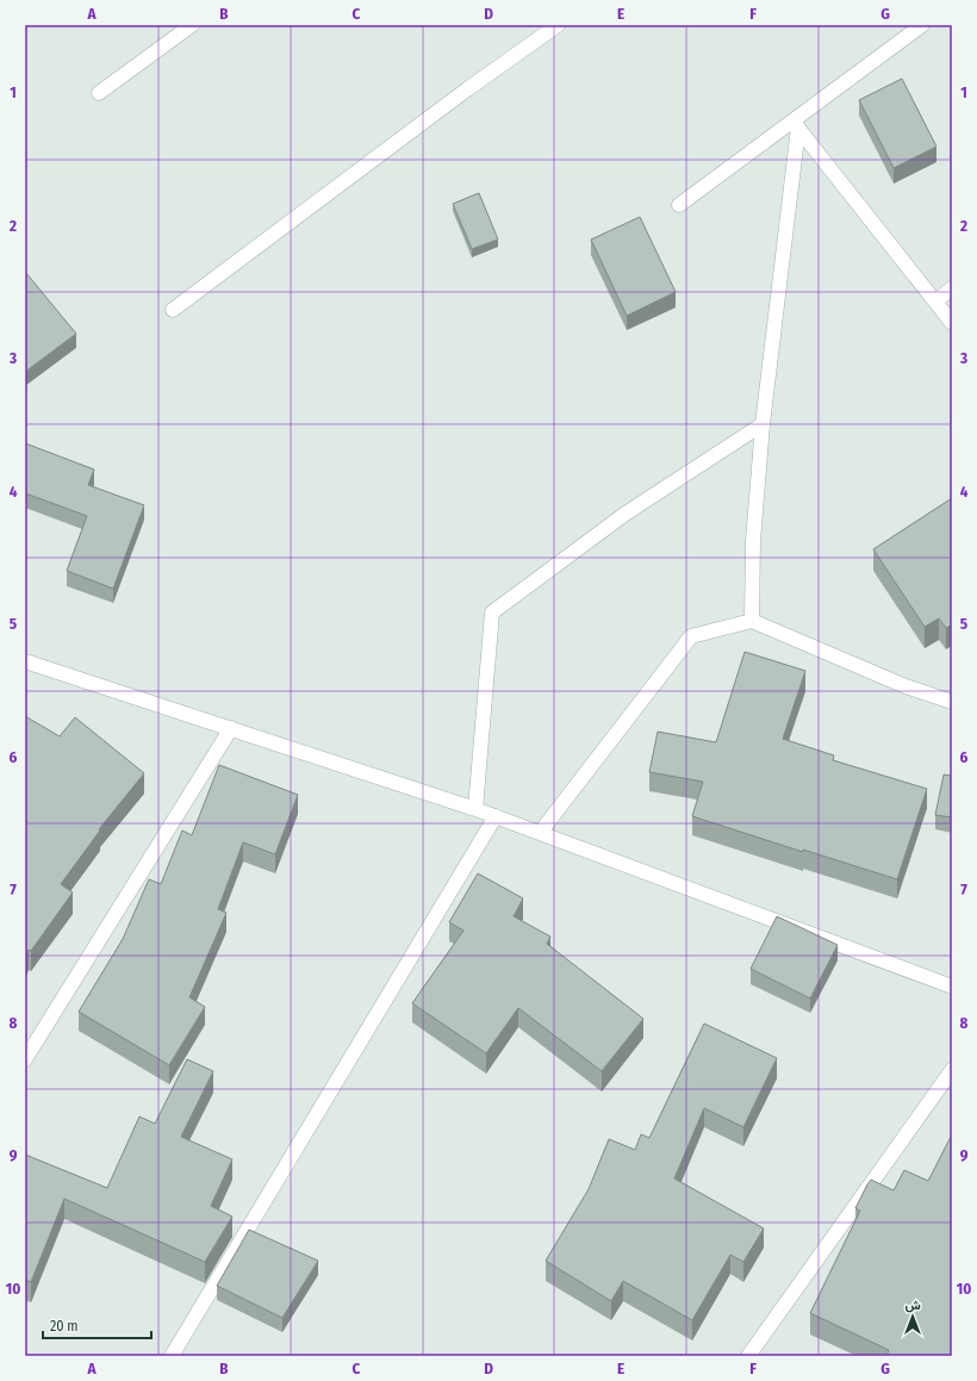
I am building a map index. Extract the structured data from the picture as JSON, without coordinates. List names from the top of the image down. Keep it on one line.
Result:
{"scale_bar":"20 m","north":"top","grid":{"columns":["A","B","C","D","E","F","G"],"rows":["1","2","3","4","5","6","7","8","9","10"]}}
